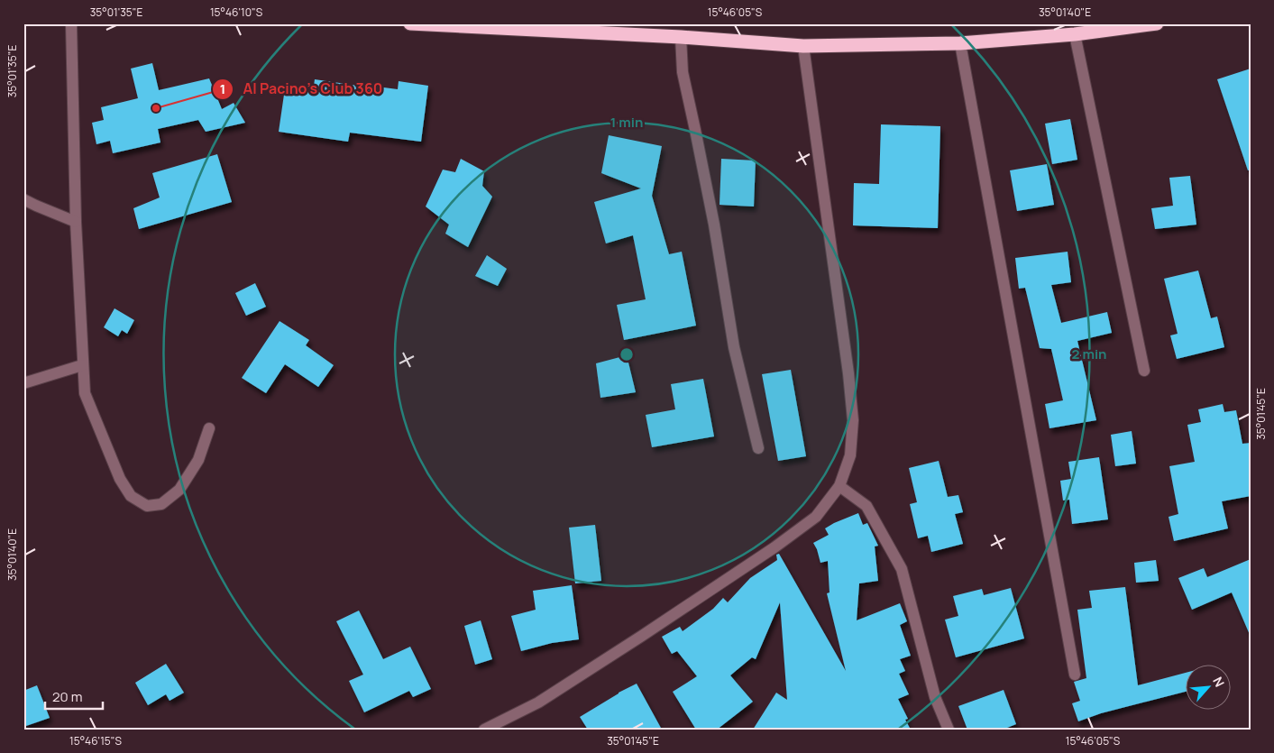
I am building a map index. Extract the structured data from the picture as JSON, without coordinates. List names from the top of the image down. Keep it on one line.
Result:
{"places":["Al Pacino's Club 360"],"scale_bar":"20 m","north":"top right","coordinates":["35°01'35\"E","15°46'10\"S","15°46'05\"S","35°01'40\"E","35°01'45\"E","15°46'15\"S"],"rings":["1 min","2 min"]}
